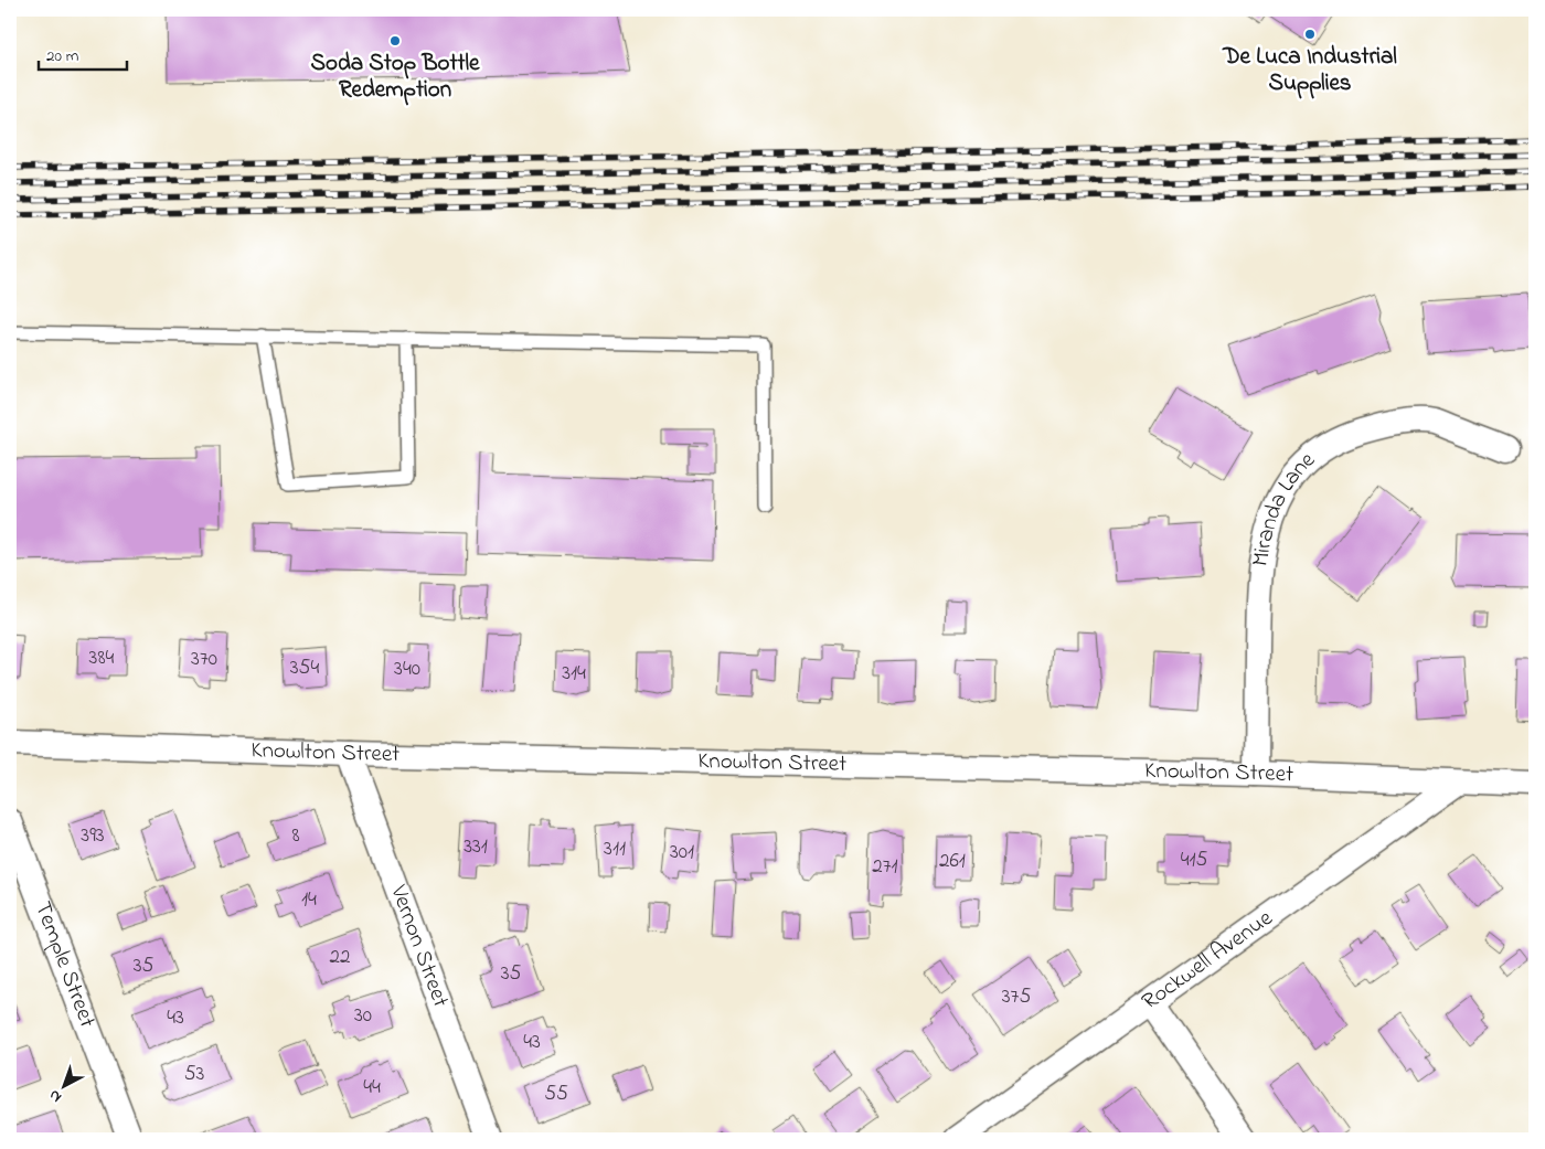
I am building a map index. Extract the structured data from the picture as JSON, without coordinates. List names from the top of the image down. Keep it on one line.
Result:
{"streets":{"street":["Miranda Lane","Knowlton Street","Vernon Street","Rockwell Avenue","Temple Street"]},"crossings":[["Miranda Lane","Knowlton Street"],["Knowlton Street","Vernon Street"],["Knowlton Street","Rockwell Avenue"]],"places":["De Luca Industrial Supplies","Soda Stop Bottle Redemption"],"house_numbers":["384","370","354","340","314","393","8","331","311","301","415","261","271","14","22","35","35","375","30","43","43","53","44","55"],"scale_bar":"20 m","north":"bottom left"}
